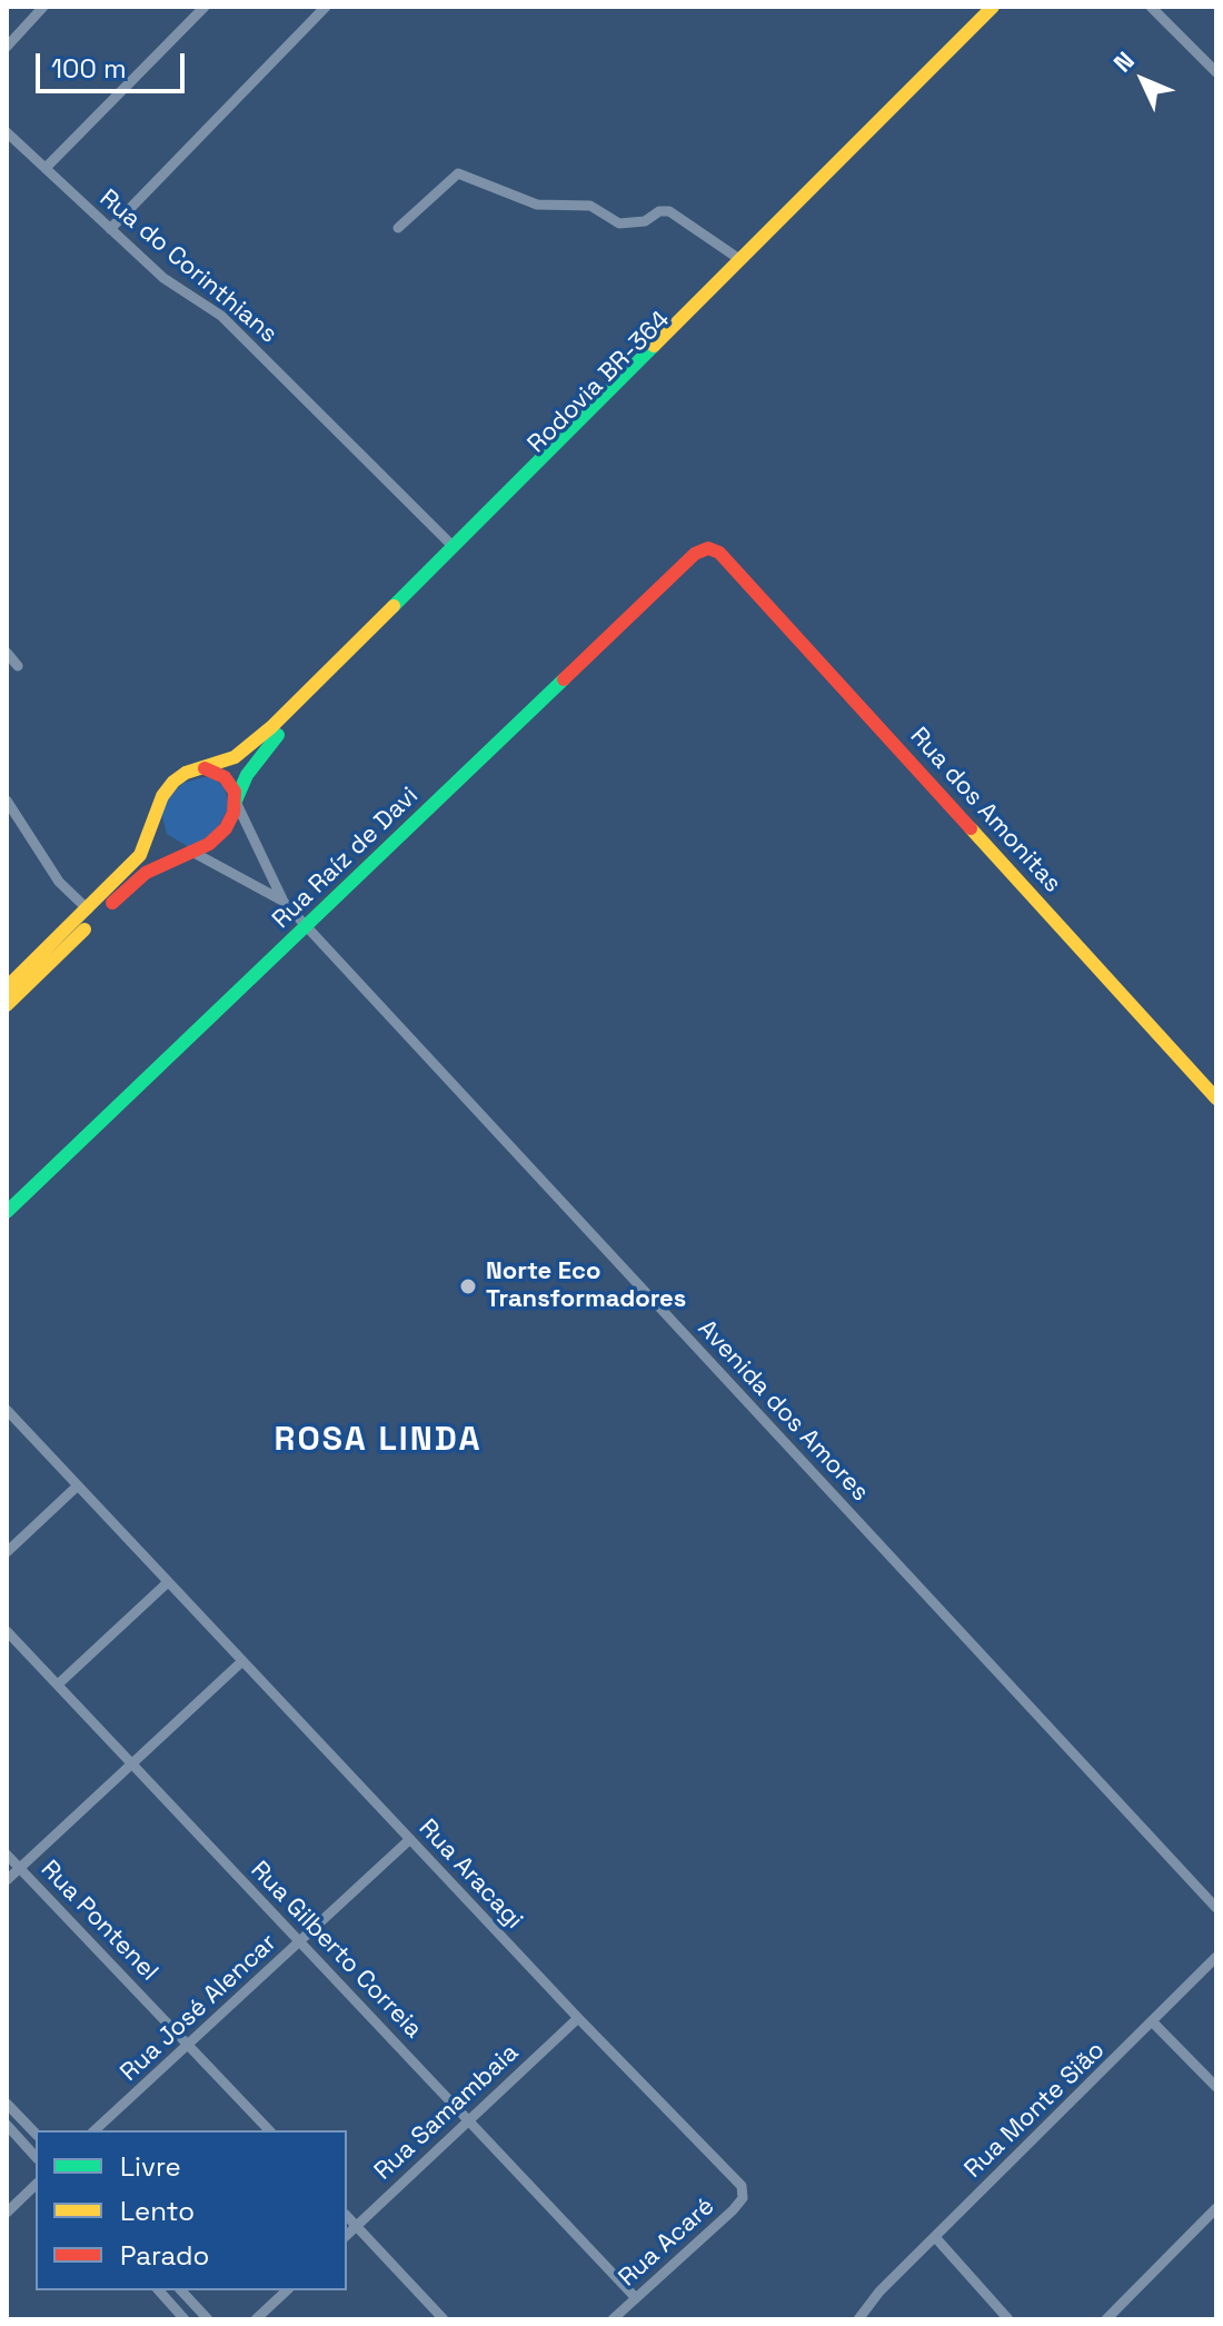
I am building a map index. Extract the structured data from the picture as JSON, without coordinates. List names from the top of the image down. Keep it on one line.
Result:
{"streets":{"main road":["Rodovia BR-364","Rua dos Amonitas","Rua Raíz de Davi"],"street":["Rua do Corinthians","Avenida dos Amores","Rua Aracagi","Rua Pontenel","Rua Gilberto Correia","Rua José Alencar","Rua Monte Sião","Rua Samambaia","Rua Acaré"]},"crossings":[["Rodovia BR-364","Avenida dos Amores"],["Rua dos Amonitas","Rua Raíz de Davi"],["Rua Raíz de Davi","Avenida dos Amores"],["Rua Aracagi","Rua José Alencar"],["Rua Aracagi","Rua Samambaia"],["Rua Aracagi","Rua Acaré"],["Rua Pontenel","Rua José Alencar"],["Rua Gilberto Correia","Rua José Alencar"],["Rua Gilberto Correia","Rua Samambaia"],["Rua Gilberto Correia","Rua Acaré"]],"districts":["ROSA LINDA"],"places":["Norte Eco Transformadores"],"legend":["Livre","Lento","Parado"],"scale_bar":"100 m","north":"top left"}
